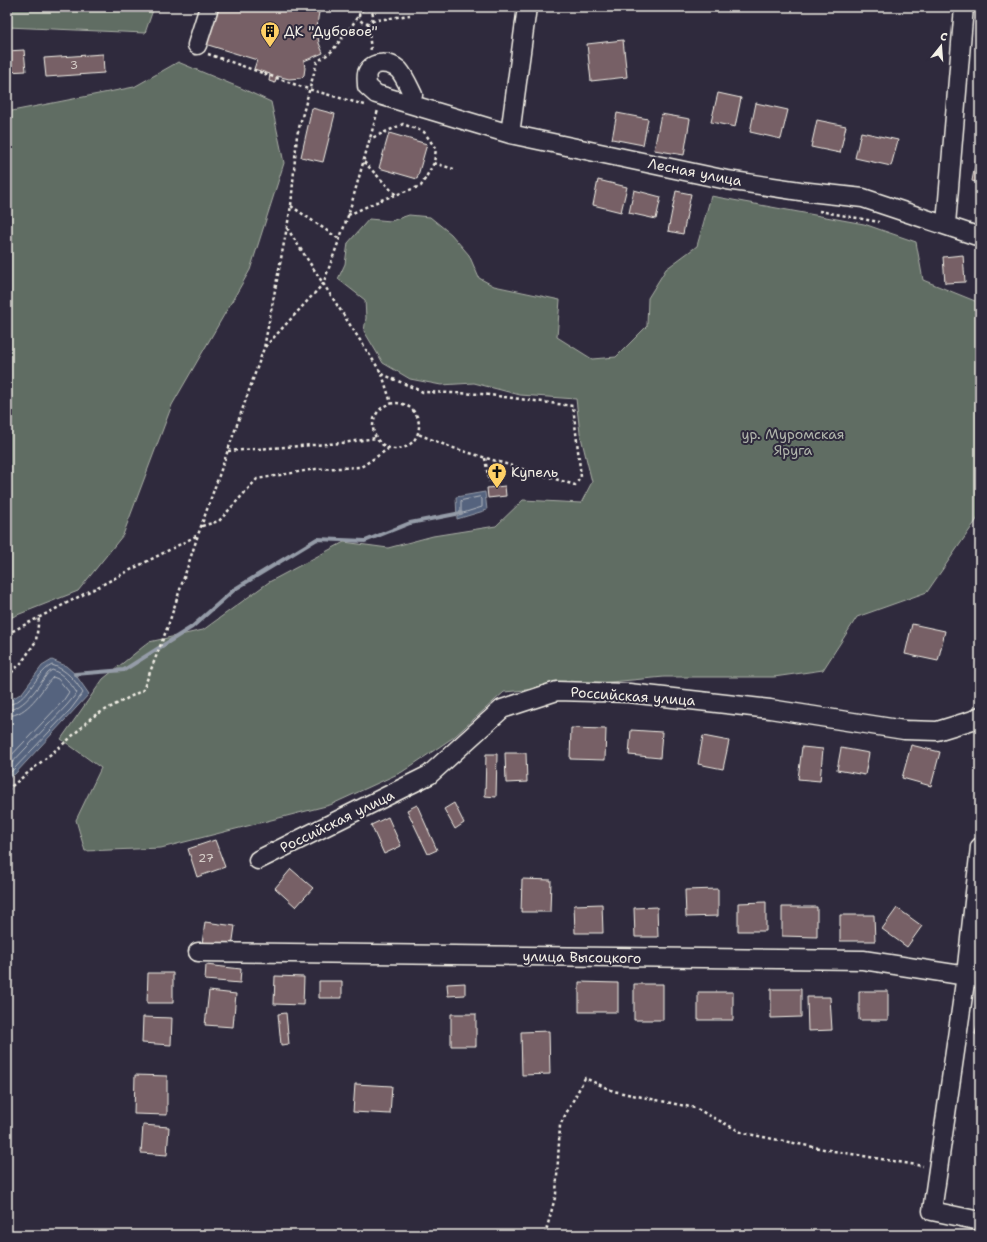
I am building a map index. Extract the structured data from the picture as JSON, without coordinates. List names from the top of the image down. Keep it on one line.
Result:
{"streets":{"street":["Лесная улица","Российская улица","улица Высоцкого"]},"parks":["ур. Муромская Яруга"],"places":{"building":["ДК \"Дубовое\""],"church":["Купель"]},"house_numbers":["3","27"],"north":"top"}
